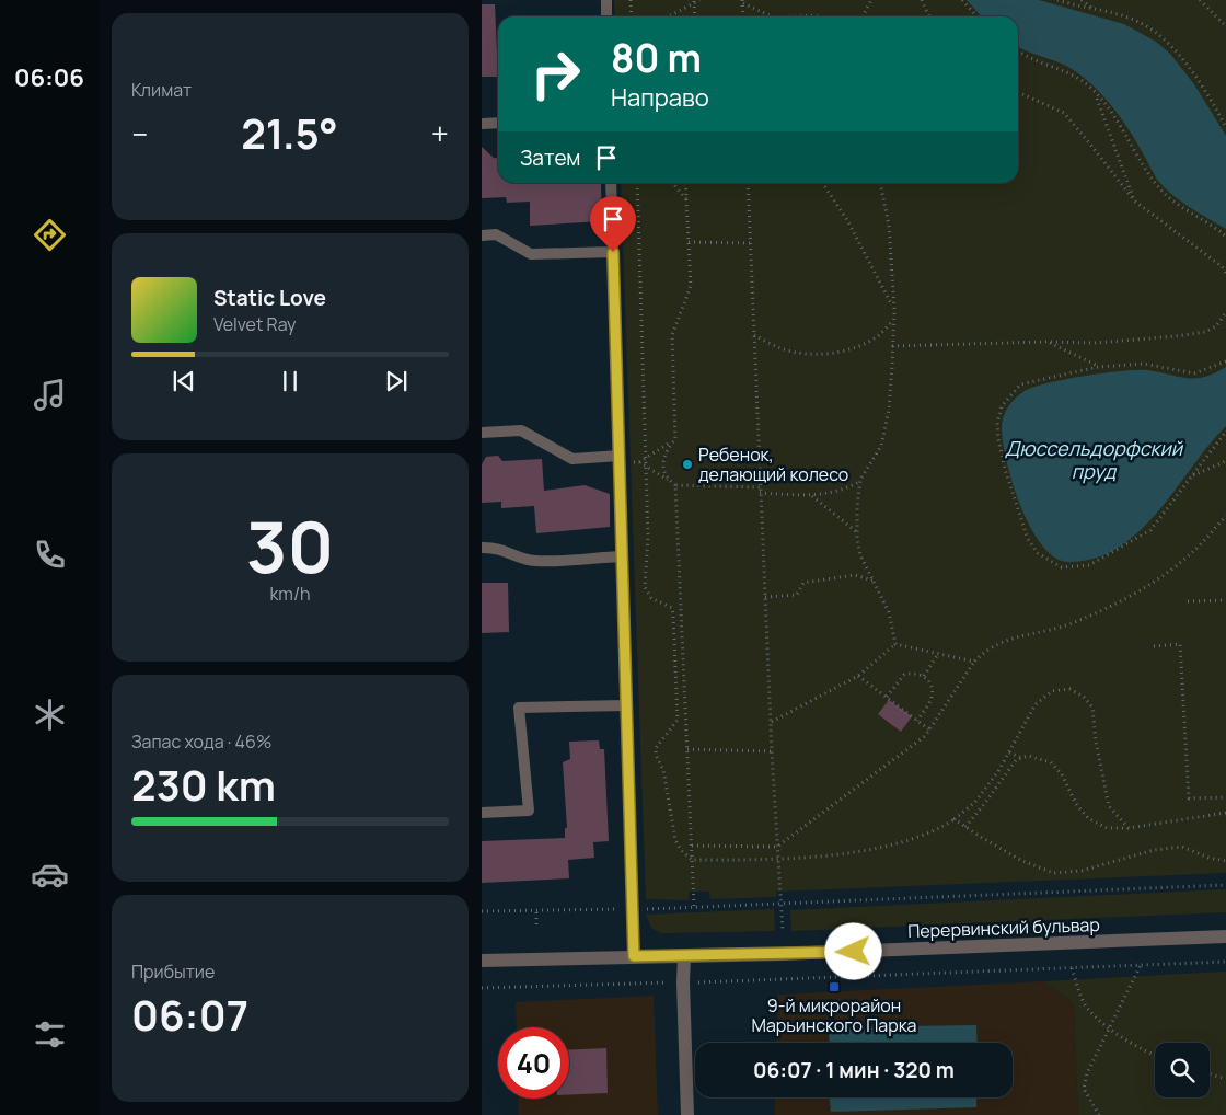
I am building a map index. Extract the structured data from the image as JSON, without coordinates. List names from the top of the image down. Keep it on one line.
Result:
{"streets":{"street":["Перервинский бульвар"]},"water":["Дюссельдорфский пруд"],"places":{"other":["Ребенок, делающий колесо"],"transit":["9-й микрорайон Марьинского Парка"]},"page":{"tabs":"06:06","tile":["Климат",["30","km/h"],["Запас хода · 46%","230 km"],["Прибытие","06:07"]],"turn":["80 m","Направо"],"heat":["−","21.5°","+"],"then":"Затем","song":["Static Love","Velvet Ray"],"limit":"40","trip":"06:07 · 1 мин · 320 m"}}
